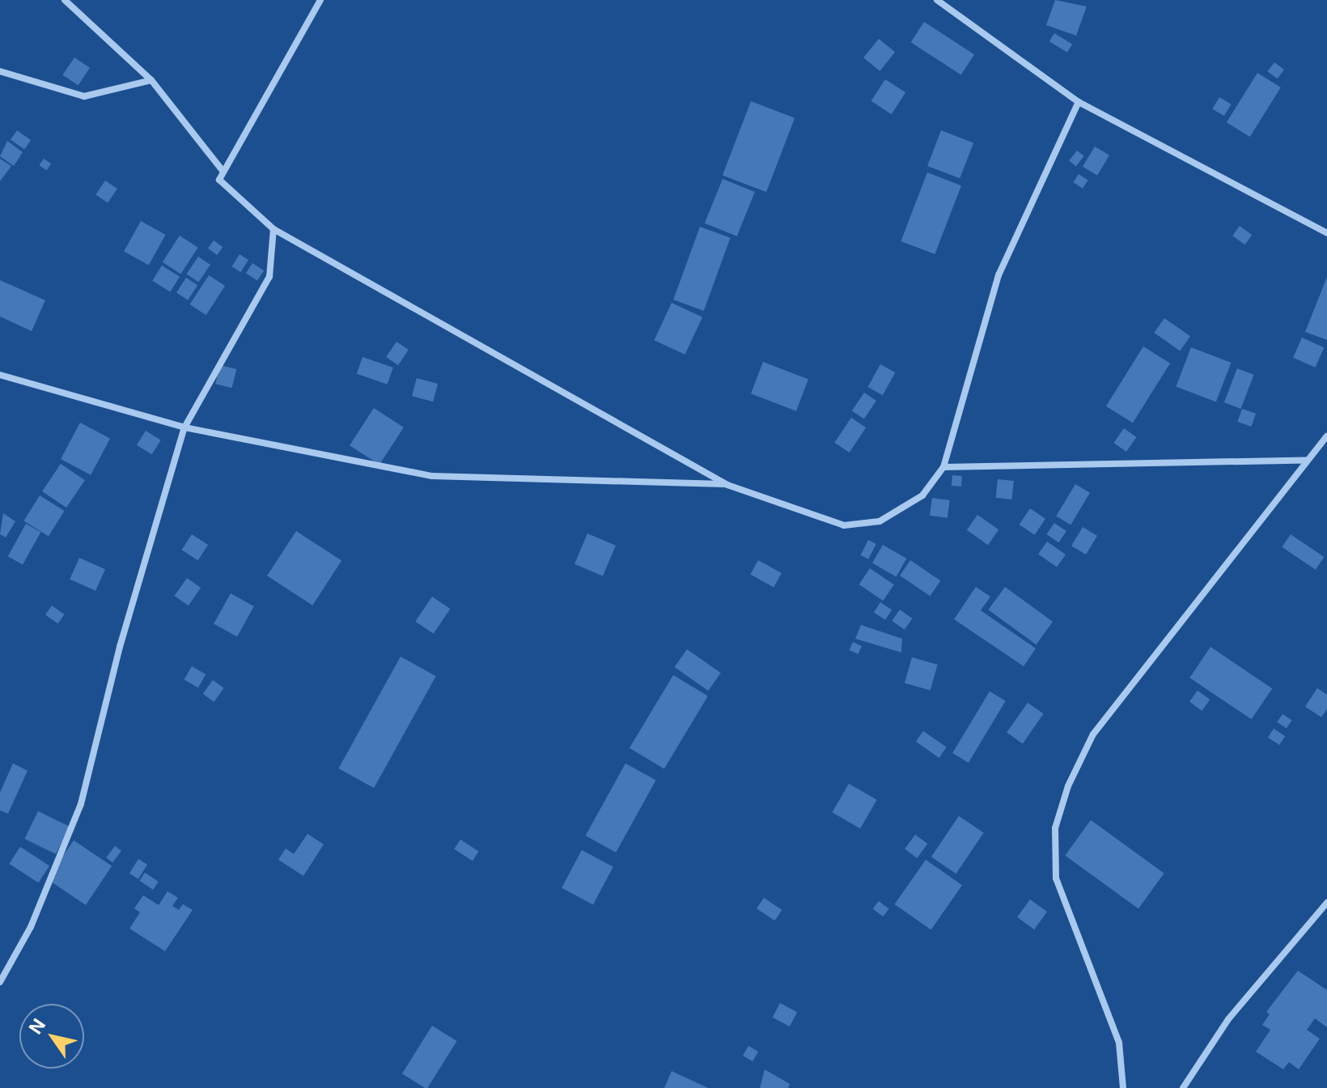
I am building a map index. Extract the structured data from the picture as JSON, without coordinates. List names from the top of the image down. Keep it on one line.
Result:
{"north":"top left"}
